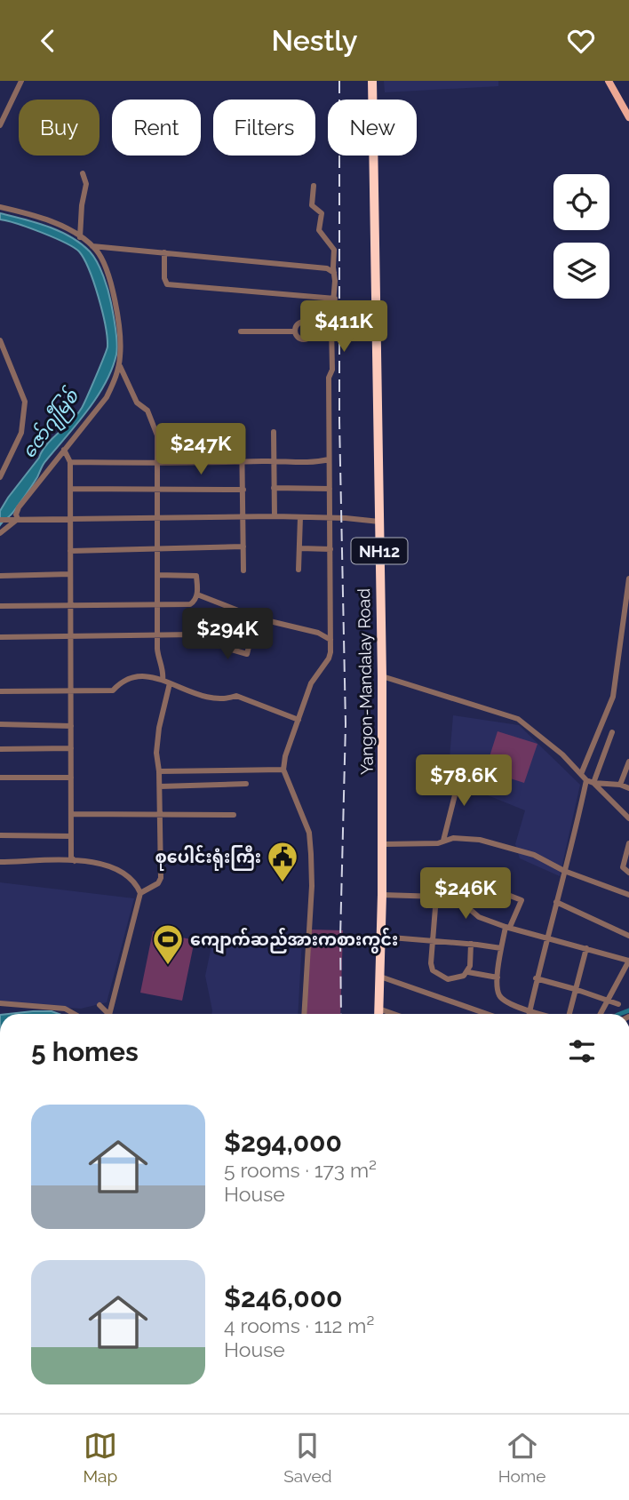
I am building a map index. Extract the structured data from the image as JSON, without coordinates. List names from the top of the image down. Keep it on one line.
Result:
{"streets":{"highway":["NH12","Yangon-Mandalay Road"]},"water":["ဇော်ဂျီမြစ်"],"places":{"public building":["စုပေါင်းရုံးကြီး"],"sports":["ကျောက်ဆည်အားကစားကွင်း"]},"page":{"header":"Nestly","chip":["Buy","Rent","Filters","New"],"price":["$411K","$247K","$294K","$78.6K","$246K"],"heading":"5 homes","list":[{"name":"$294,000","note":"5 rooms · 173 m² · House"},{"name":"$246,000","note":"4 rooms · 112 m² · House"}],"tabs":["Map","Saved","Home"]}}
